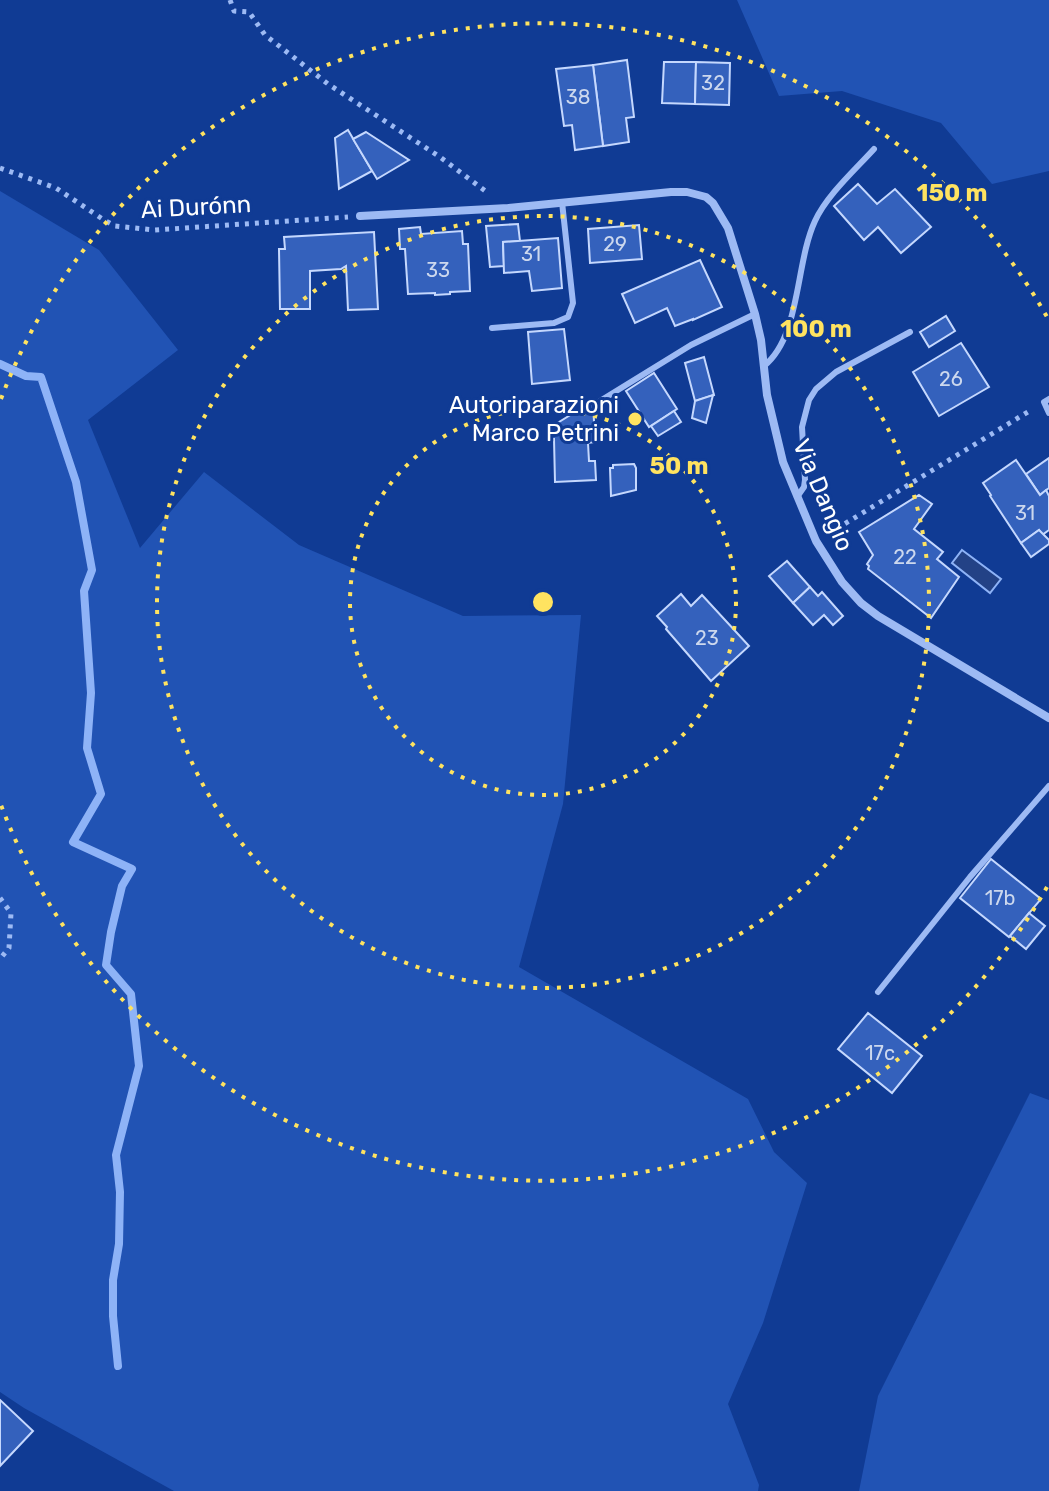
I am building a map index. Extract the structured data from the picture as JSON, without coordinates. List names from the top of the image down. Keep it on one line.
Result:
{"streets":{"street":["Via Dangio"],"path":["Ai Durónn"]},"crossings":[["Ai Durónn","Via Dangio"]],"places":["Autoriparazioni Marco Petrini"],"house_numbers":["32","38","29","31","33","26","31","22","23","17b","17c"],"rings":["150 m","100 m","50 m"]}
